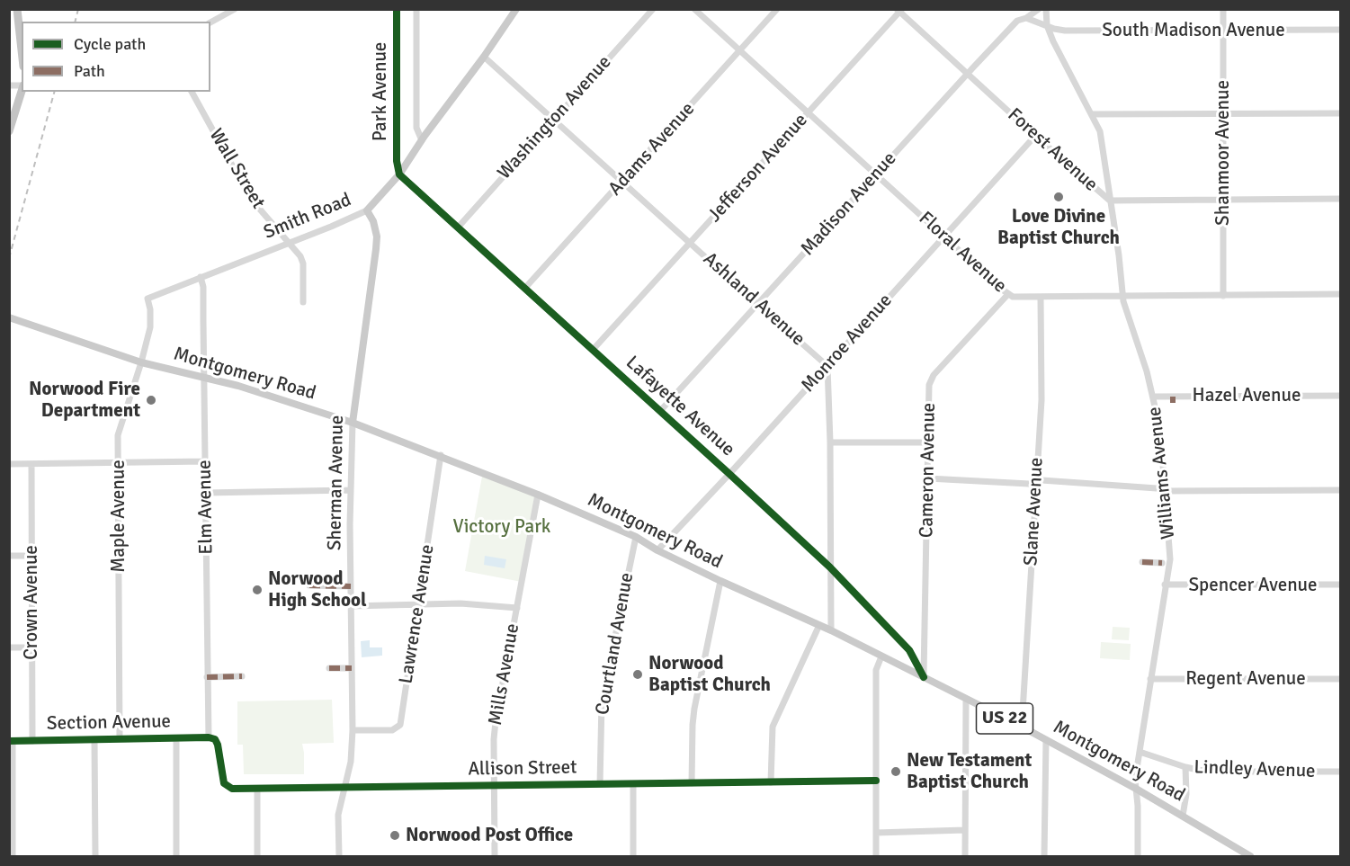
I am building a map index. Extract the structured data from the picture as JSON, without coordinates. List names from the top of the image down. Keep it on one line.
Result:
{"streets":{"main road":["Smith Road","Montgomery Road","Sherman Avenue","US 22"],"street":["South Madison Avenue","Park Avenue","Washington Avenue","Adams Avenue","Forest Avenue","Shanmoor Avenue","Jefferson Avenue","Wall Street","Madison Avenue","Floral Avenue","Ashland Avenue","Monroe Avenue","Hazel Avenue","Lafayette Avenue","Cameron Avenue","Williams Avenue","Elm Avenue","Slane Avenue","Maple Avenue","Spencer Avenue","Crown Avenue","Lawrence Avenue","Courtland Avenue","Mills Avenue","Regent Avenue","Section Avenue","Allison Street","Lindley Avenue"]},"crossings":[["South Madison Avenue","Shanmoor Avenue"],["South Madison Avenue","Williams Avenue"],["Park Avenue","Smith Road"],["Park Avenue","Lafayette Avenue"],["Washington Avenue","Ashland Avenue"],["Washington Avenue","Lafayette Avenue"],["Adams Avenue","Floral Avenue"],["Adams Avenue","Ashland Avenue"],["Adams Avenue","Lafayette Avenue"],["Forest Avenue","Shanmoor Avenue"],["Forest Avenue","Jefferson Avenue"],["Forest Avenue","Madison Avenue"],["Forest Avenue","Monroe Avenue"],["Forest Avenue","Williams Avenue"],["Shanmoor Avenue","Floral Avenue"],["Jefferson Avenue","Floral Avenue"],["Jefferson Avenue","Ashland Avenue"],["Jefferson Avenue","Lafayette Avenue"],["Wall Street","Smith Road"],["Madison Avenue","Floral Avenue"],["Madison Avenue","Ashland Avenue"],["Madison Avenue","Lafayette Avenue"],["Smith Road","Ashland Avenue"],["Smith Road","Lafayette Avenue"],["Smith Road","Sherman Avenue"],["Smith Road","Elm Avenue"],["Smith Road","Maple Avenue"],["Floral Avenue","Monroe Avenue"],["Floral Avenue","Cameron Avenue"],["Floral Avenue","Williams Avenue"],["Floral Avenue","Slane Avenue"],["Ashland Avenue","Monroe Avenue"],["Monroe Avenue","Montgomery Road"],["Monroe Avenue","Lafayette Avenue"],["Montgomery Road","Lafayette Avenue"],["Montgomery Road","Cameron Avenue"],["Montgomery Road","Williams Avenue"],["Montgomery Road","Sherman Avenue"],["Montgomery Road","Elm Avenue"],["Montgomery Road","Slane Avenue"],["Montgomery Road","Maple Avenue"],["Montgomery Road","Lawrence Avenue"],["Montgomery Road","Courtland Avenue"],["Montgomery Road","Mills Avenue"],["Hazel Avenue","Williams Avenue"],["Lafayette Avenue","Cameron Avenue"],["Williams Avenue","Spencer Avenue"],["Williams Avenue","Regent Avenue"],["Williams Avenue","Lindley Avenue"],["Sherman Avenue","Lawrence Avenue"],["Sherman Avenue","Allison Street"],["Elm Avenue","Section Avenue"],["Elm Avenue","Allison Street"],["Maple Avenue","Section Avenue"],["Crown Avenue","Section Avenue"],["Courtland Avenue","Allison Street"],["Mills Avenue","Allison Street"],["Section Avenue","Allison Street"]],"parks":["Victory Park"],"places":["Love Divine Baptist Church","Norwood Fire Department","Norwood High School","Norwood Baptist Church","New Testament Baptist Church","Norwood Post Office"],"legend":["Cycle path","Path"]}
